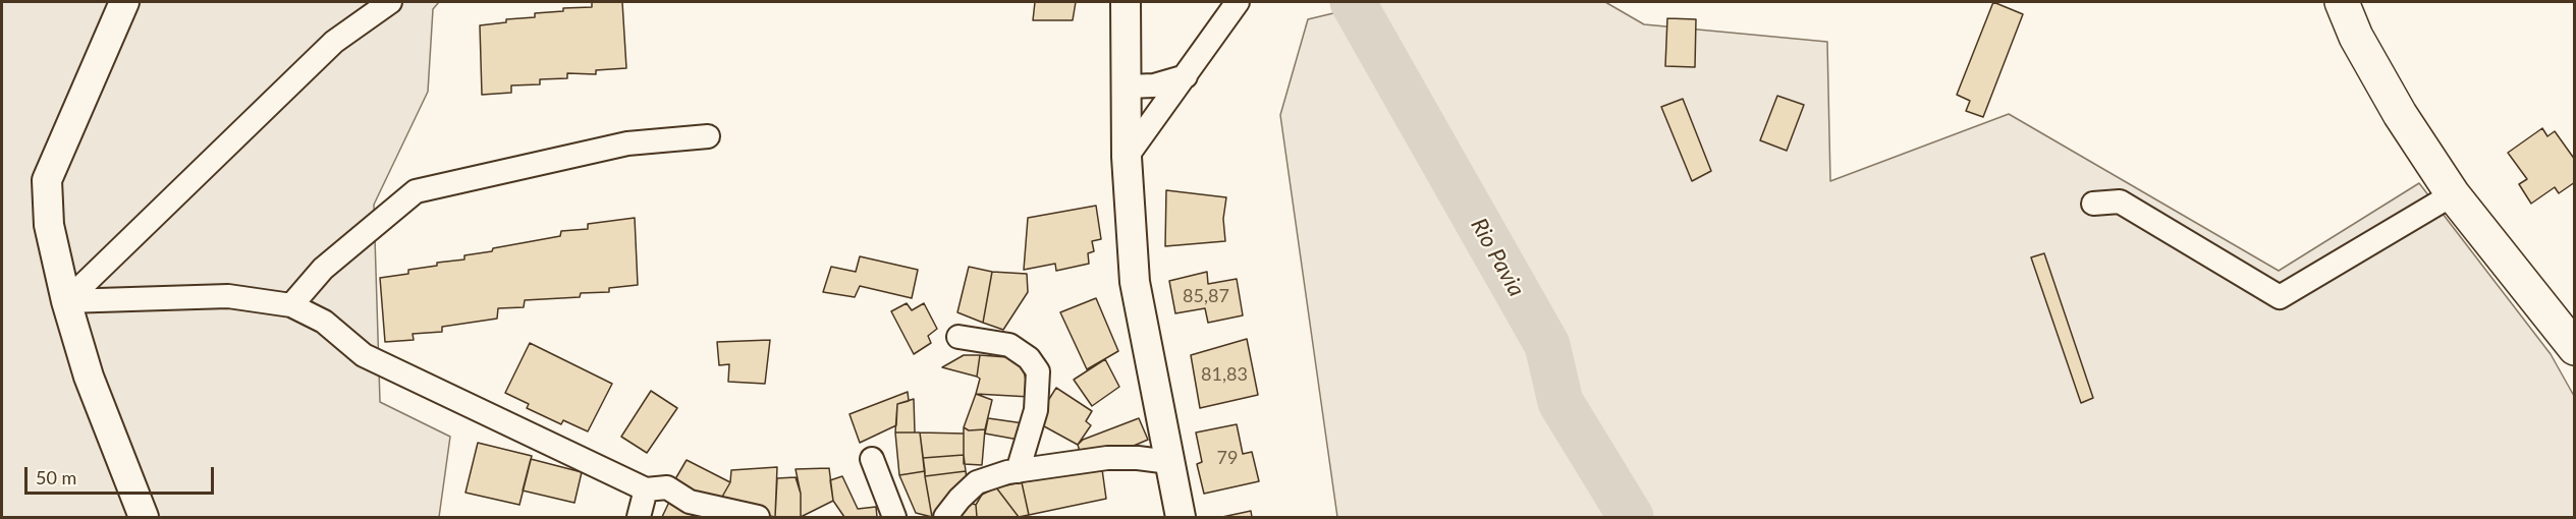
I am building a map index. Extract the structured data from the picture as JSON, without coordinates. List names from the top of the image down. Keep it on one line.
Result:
{"water":["Rio Pavia"],"house_numbers":["85,87","81,83","79"],"scale_bar":"50 m"}
